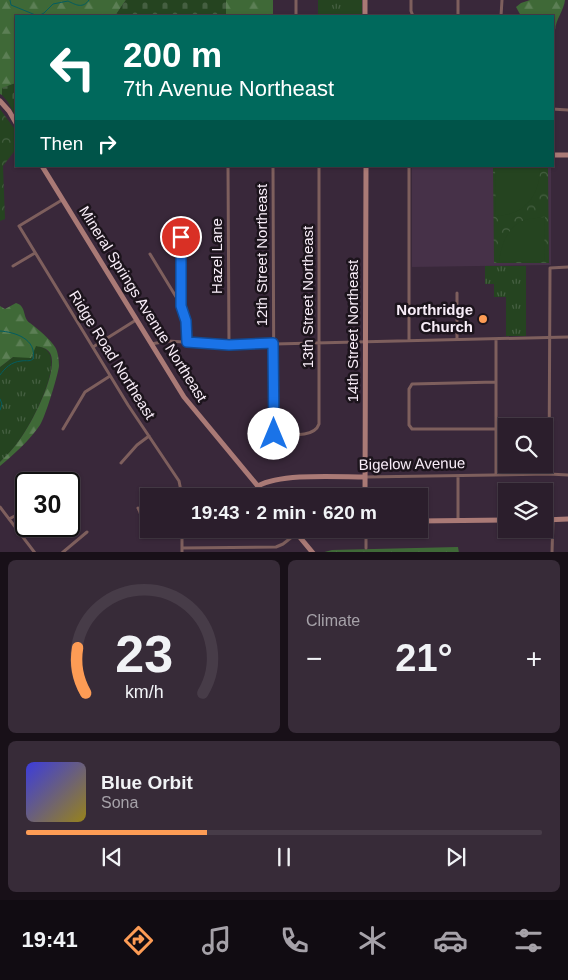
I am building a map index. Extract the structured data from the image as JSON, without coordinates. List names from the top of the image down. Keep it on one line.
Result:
{"streets":{"street":["12th Street Northeast","Hazel Lane","13th Street Northeast","Mineral Springs Avenue Northeast","14th Street Northeast","Ridge Road Northeast","Bigelow Avenue"]},"crossings":[["12th Street Northeast","13th Street Northeast"],["Mineral Springs Avenue Northeast","Ridge Road Northeast"],["Mineral Springs Avenue Northeast","Bigelow Avenue"],["14th Street Northeast","Bigelow Avenue"]],"places":["Northridge Church"],"page":{"turn":["200 m","7th Avenue Northeast"],"then":"Then","limit":"30","trip":"19:43 · 2 min · 620 m","tile":"Climate","heat":["−","21°","+"],"song":["Blue Orbit","Sona"],"tabs":"19:41","gauge":["23","km/h"]}}
